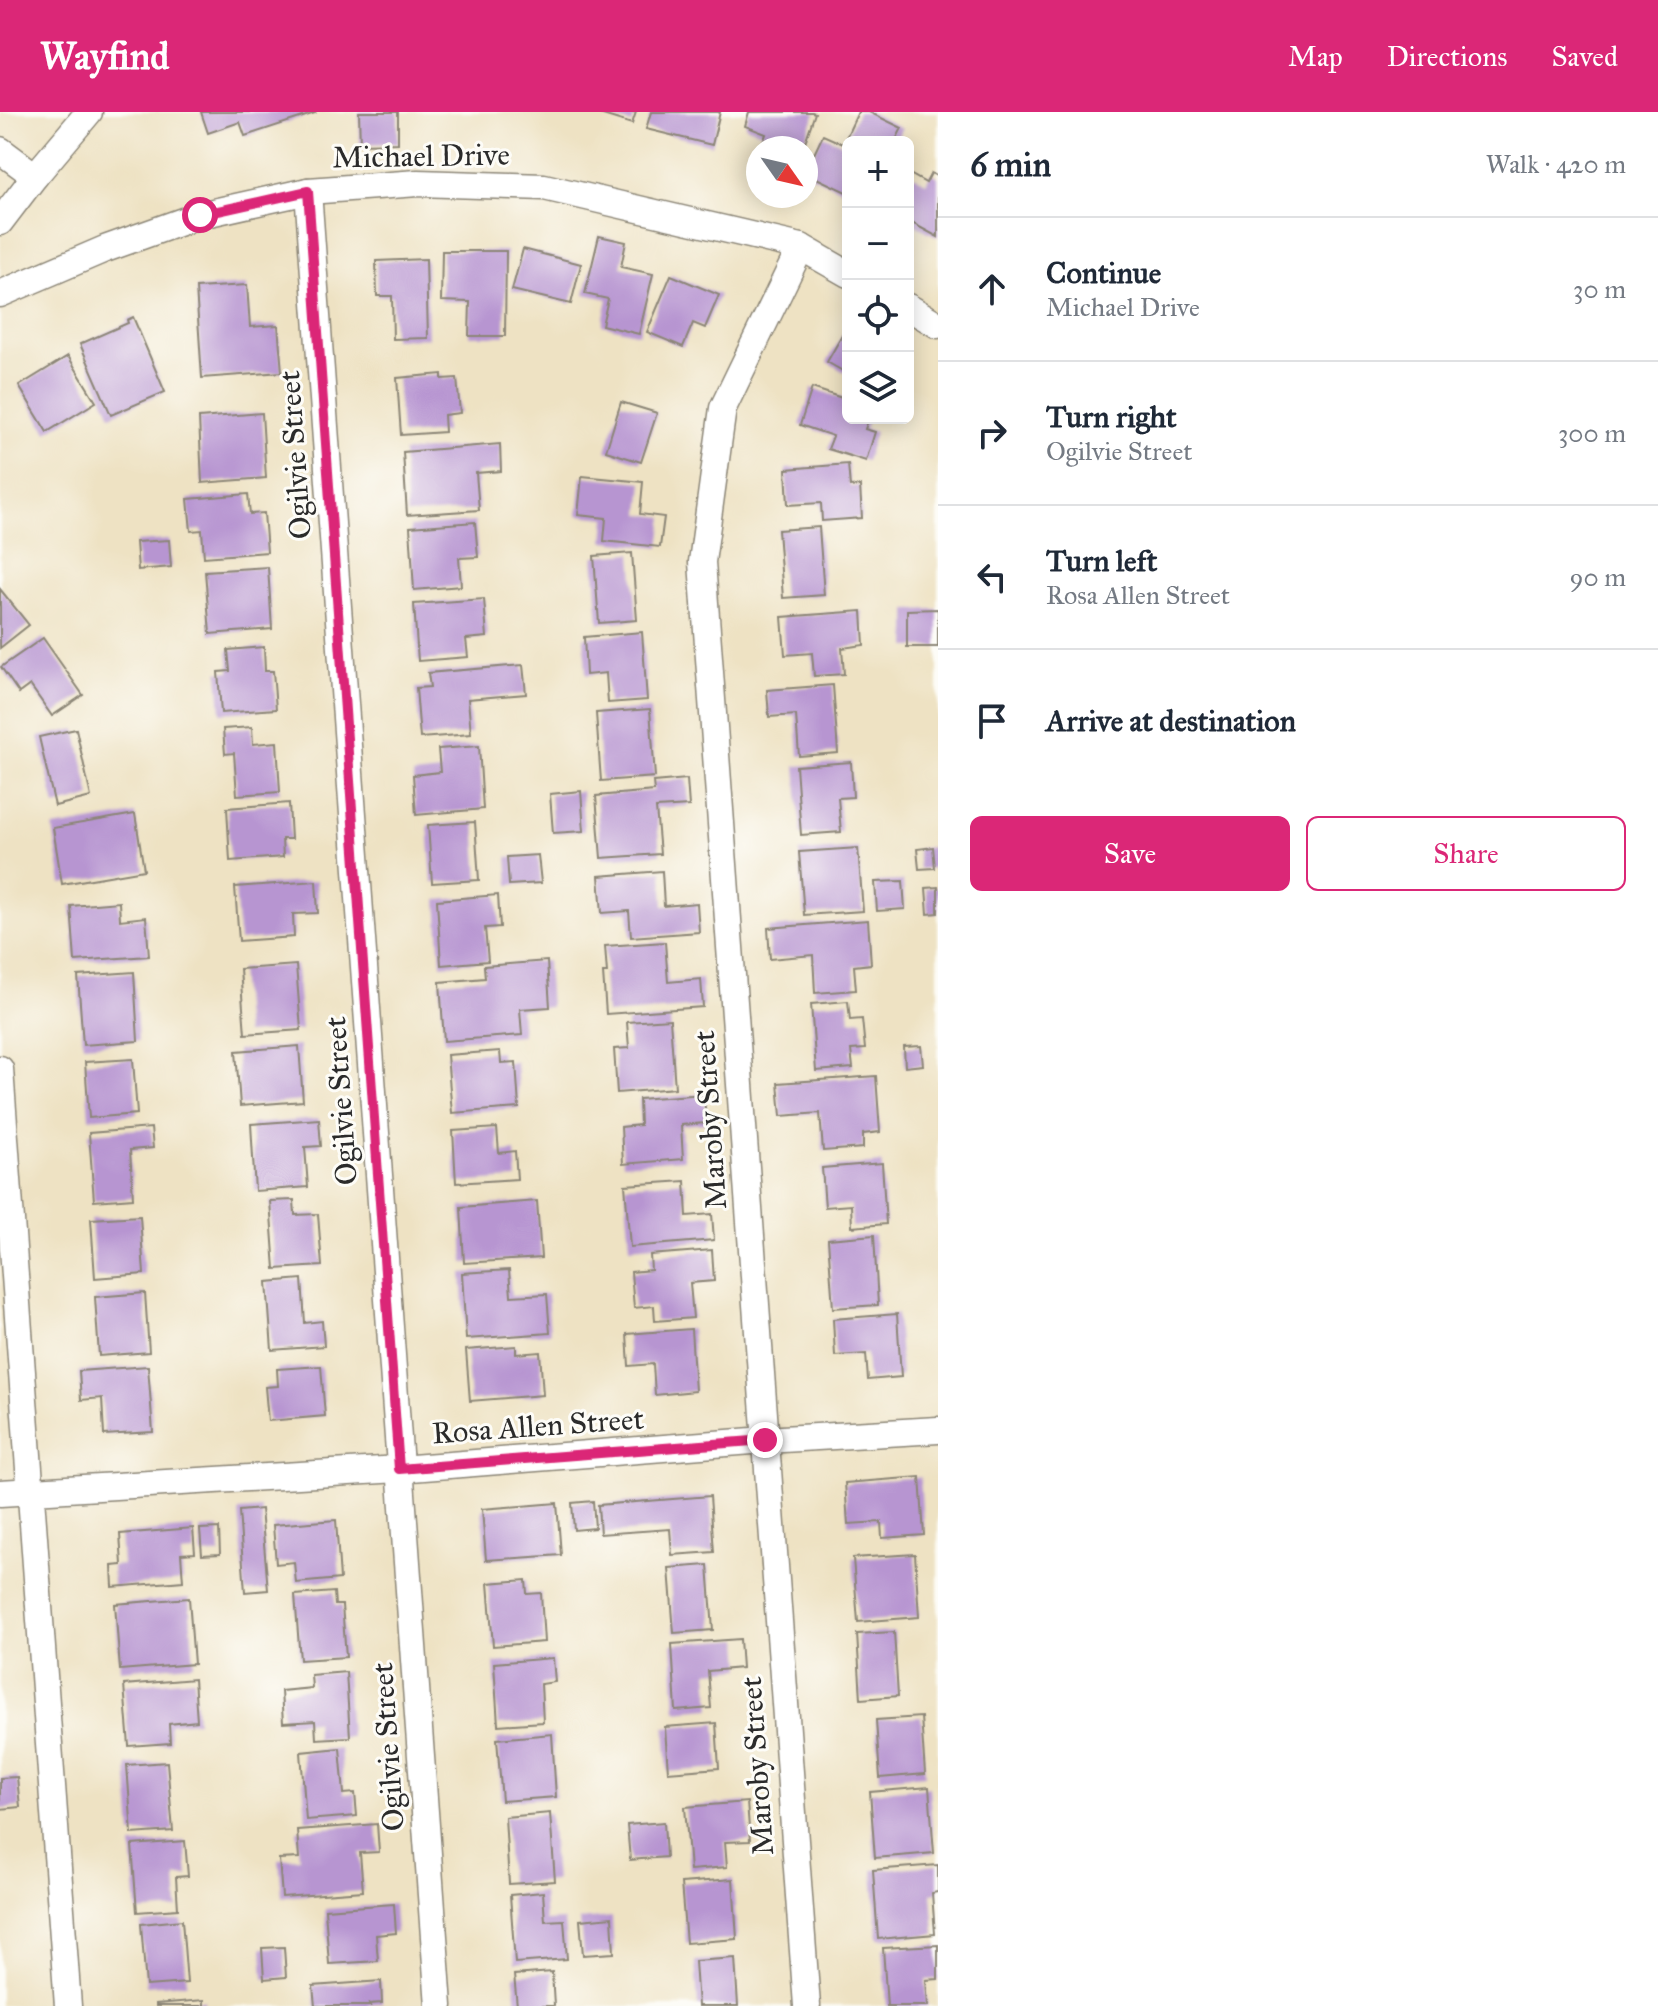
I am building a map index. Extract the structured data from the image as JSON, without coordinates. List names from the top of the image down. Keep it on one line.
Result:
{"streets":{"street":["Michael Drive","Ogilvie Street","Maroby Street","Rosa Allen Street"]},"crossings":[["Michael Drive","Ogilvie Street"],["Michael Drive","Maroby Street"],["Ogilvie Street","Rosa Allen Street"],["Maroby Street","Rosa Allen Street"]],"north":"bottom right","page":{"header":"Wayfind","nav":["Map","Directions","Saved"],"heading":["6 min","Walk · 420 m"],"map_buttons":["+","−"],"list":[["Continue","Michael Drive","30 m"],["Turn right","Ogilvie Street","300 m"],["Turn left","Rosa Allen Street","90 m"],"Arrive at destination"],"buttons":["Save","Share"]}}
